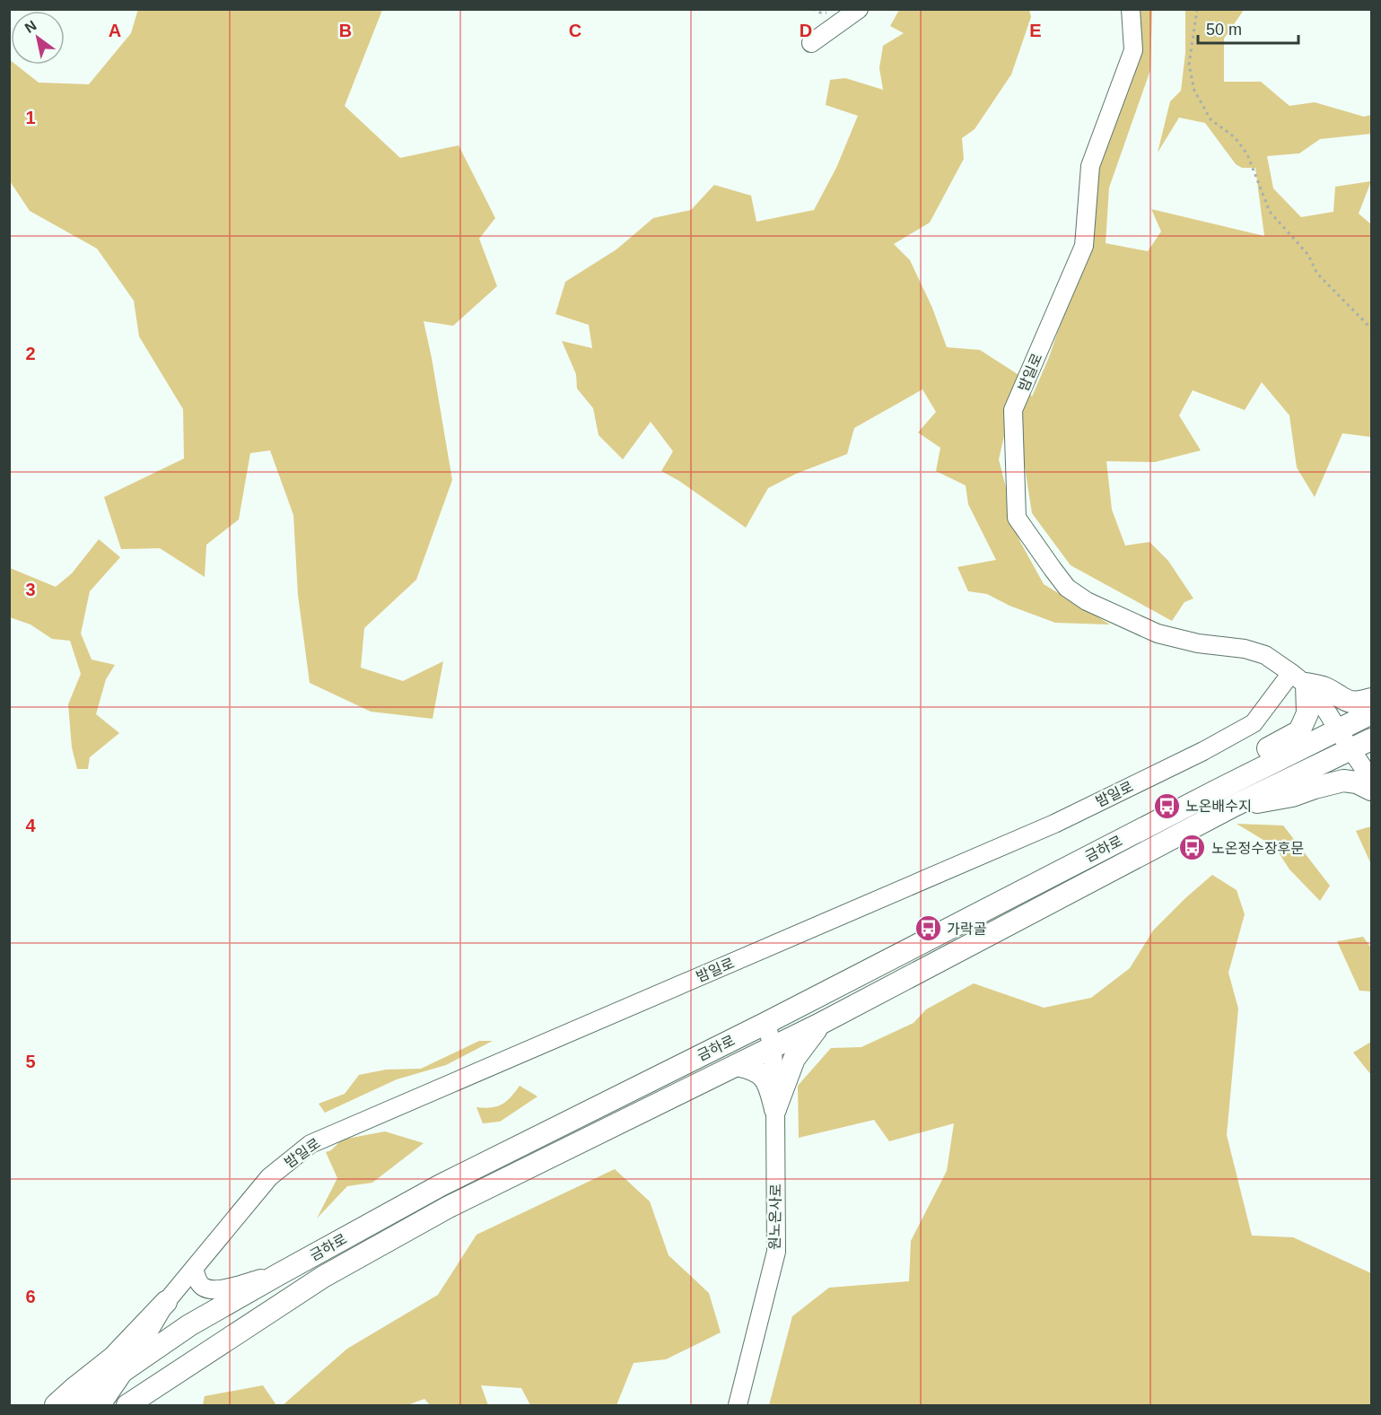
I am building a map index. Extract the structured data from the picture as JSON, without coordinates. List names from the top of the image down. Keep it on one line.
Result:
{"streets":{"main road":["금하로"],"street":["밤일로","원노온사로"]},"crossings":[["밤일로","금하로"],["금하로","원노온사로"]],"places":{"bus stop":["노온배수지","노온정수장후문","가락골"]},"scale_bar":"50 m","north":"top left","grid":{"columns":["A","B","C","D","E"],"rows":["1","2","3","4","5","6"]}}
